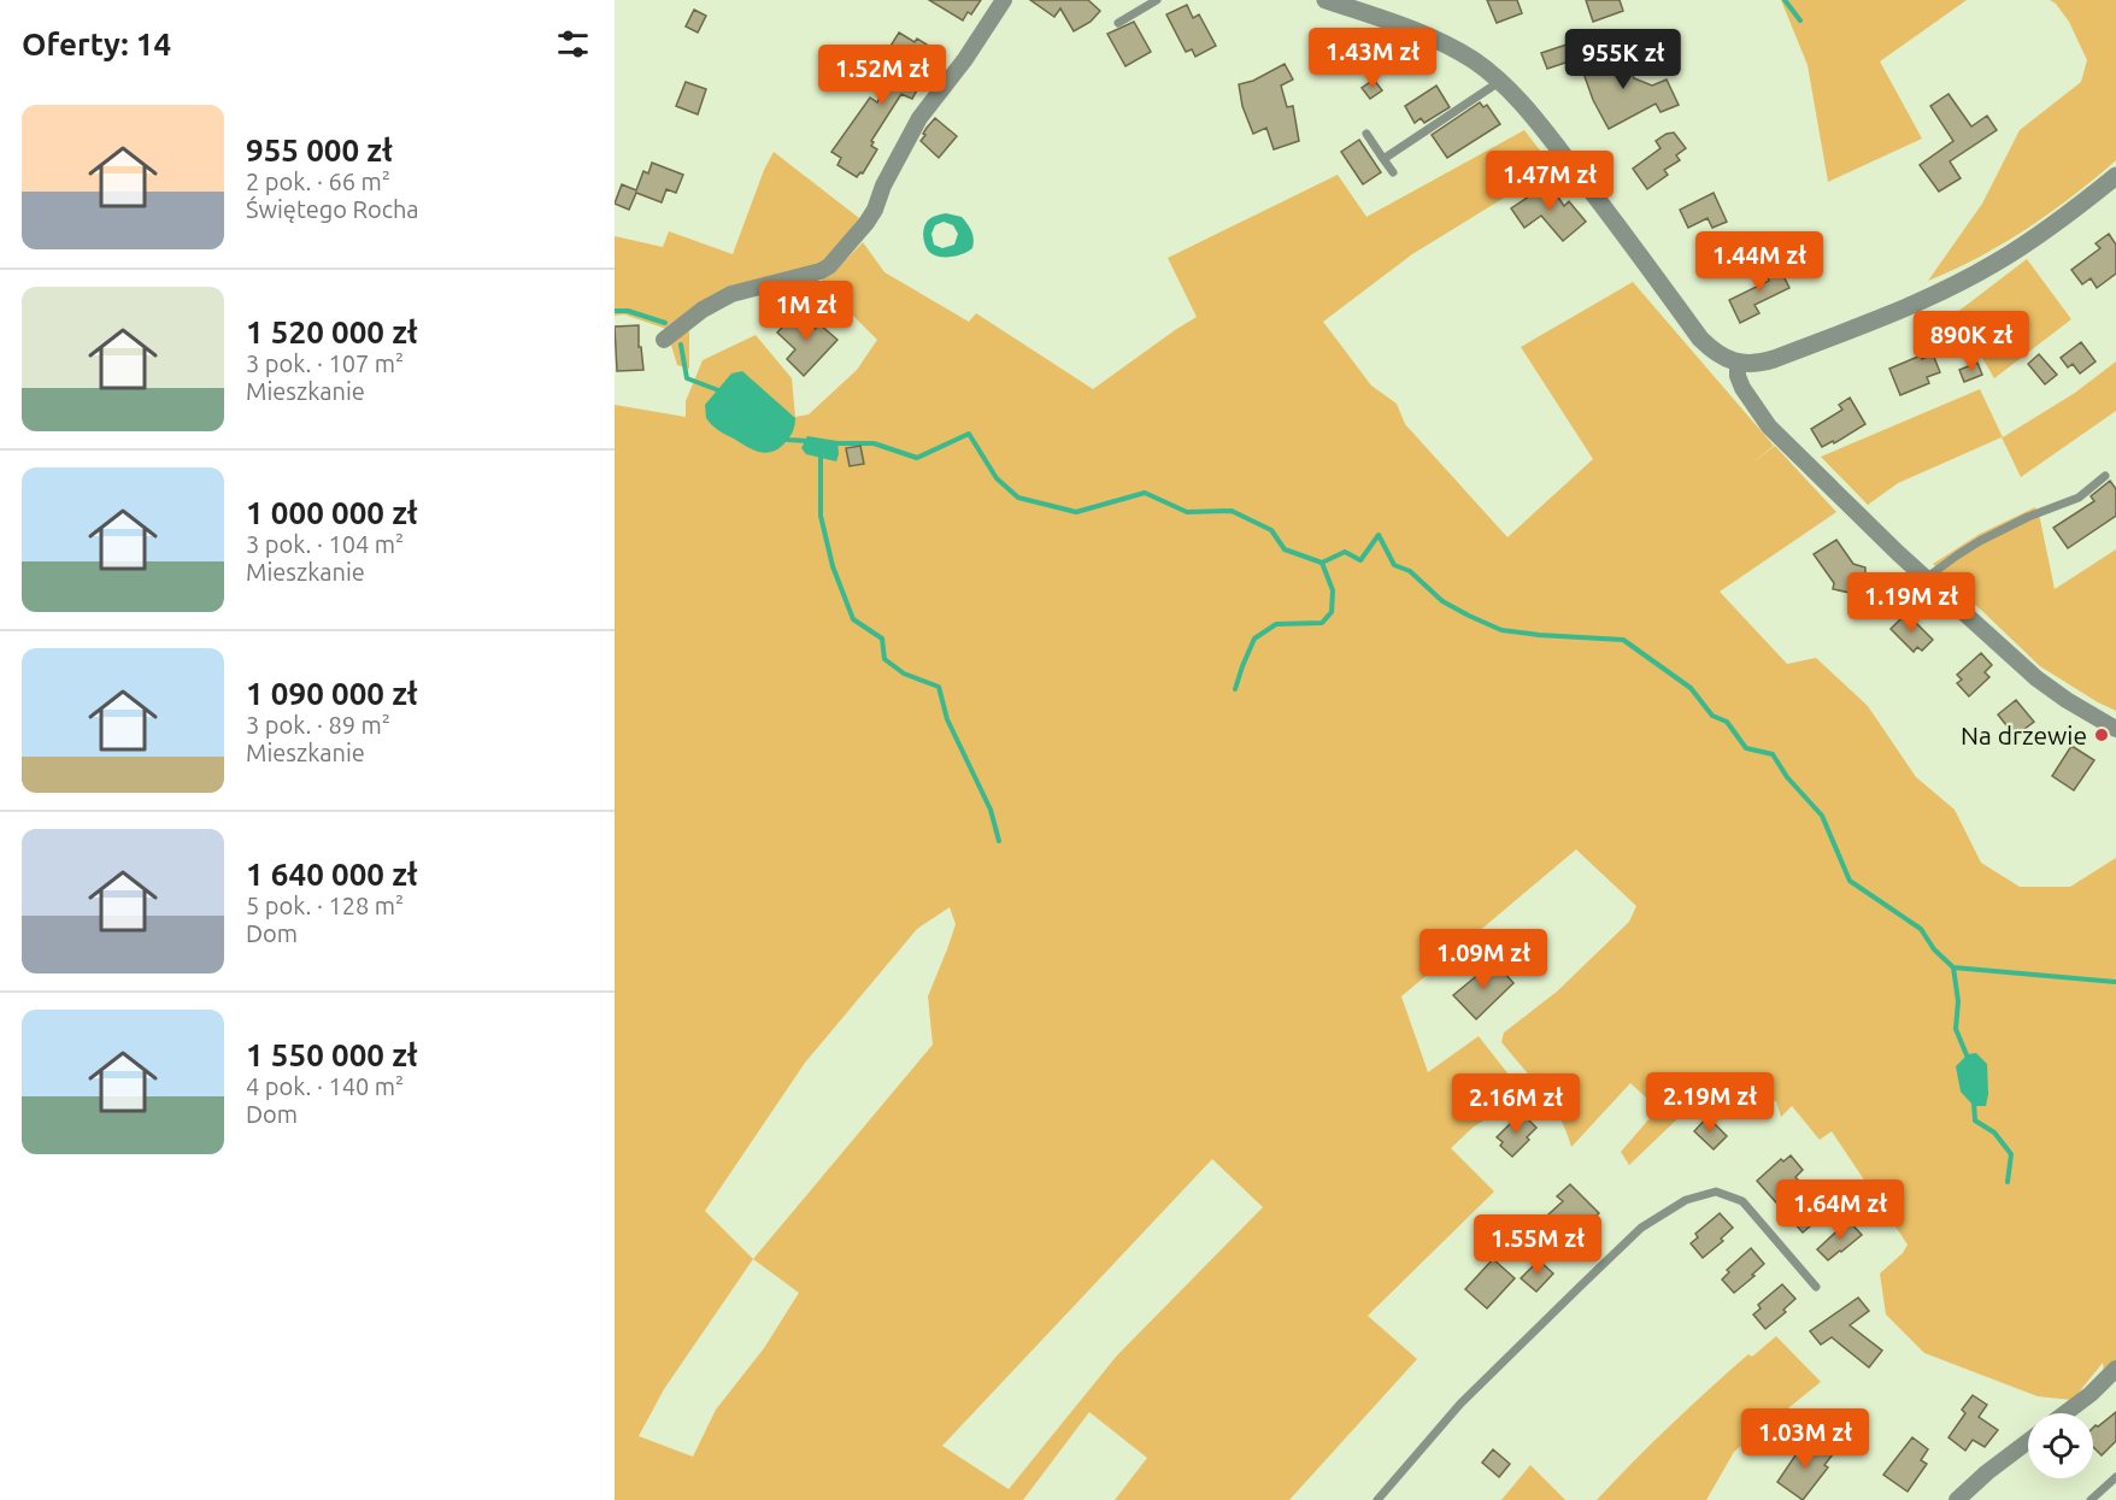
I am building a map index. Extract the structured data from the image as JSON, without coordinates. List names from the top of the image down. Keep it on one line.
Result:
{"places":["Na drzewie"],"page":{"heading":"Oferty: 14","price":["1.43M zł","955K zł","1.52M zł","1.47M zł","1.44M zł","1M zł","890K zł","1.19M zł","1.09M zł","2.19M zł","2.16M zł","1.64M zł","1.55M zł","1.03M zł"],"list":[{"name":"955 000 zł","note":"2 pok. · 66 m² · Świętego Rocha"},{"name":"1 520 000 zł","note":"3 pok. · 107 m² · Mieszkanie"},{"name":"1 000 000 zł","note":"3 pok. · 104 m² · Mieszkanie"},{"name":"1 090 000 zł","note":"3 pok. · 89 m² · Mieszkanie"},{"name":"1 640 000 zł","note":"5 pok. · 128 m² · Dom"},{"name":"1 550 000 zł","note":"4 pok. · 140 m² · Dom"}]}}
